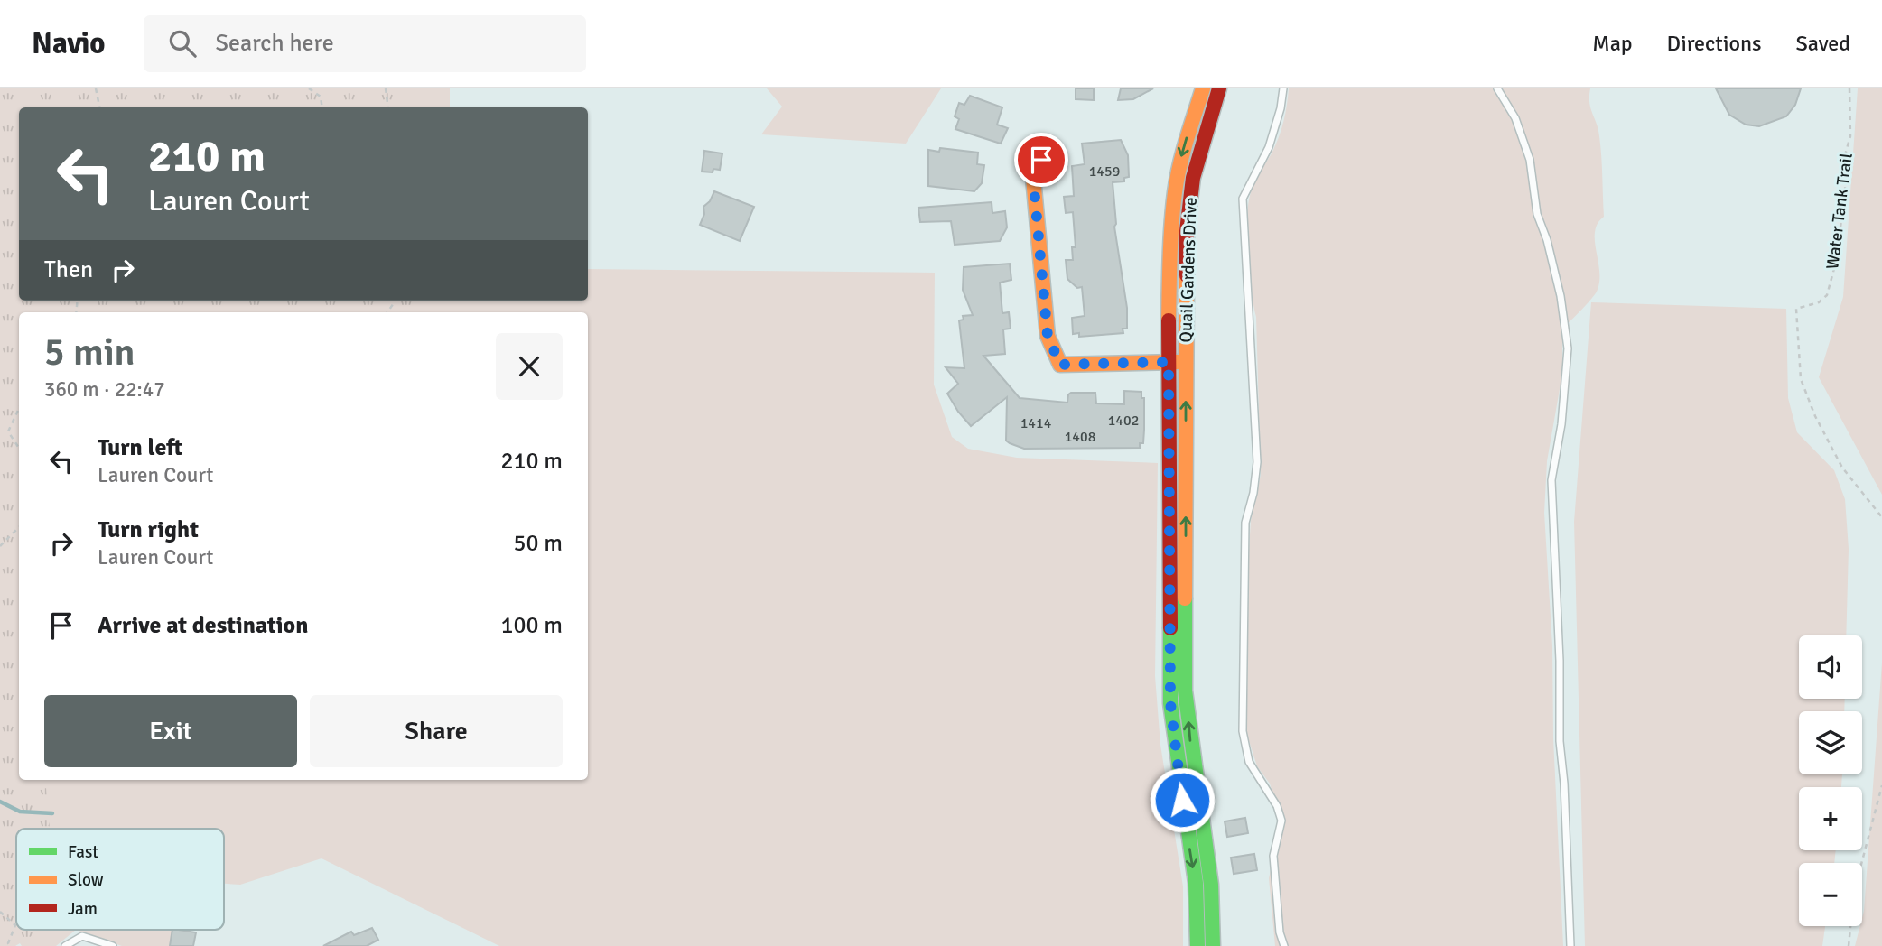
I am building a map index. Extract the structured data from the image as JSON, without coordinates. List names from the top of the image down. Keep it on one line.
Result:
{"streets":{"main road":["Quail Gardens Drive"],"path":["Water Tank Trail"]},"house_numbers":["1459","1402","1414","1408"],"legend":["Fast","Slow","Jam"],"page":{"header":"Navio","search":"Search here","nav":["Map","Directions","Saved"],"turn":["210 m","Lauren Court"],"then":"Then","heading":["5 min","360 m · 22:47"],"list":[{"name":"Turn left","note":"Lauren Court","value":"210 m"},{"name":"Turn right","note":"Lauren Court","value":"50 m"},{"name":"Arrive at destination","value":"100 m"}],"map_buttons":["+","−"],"buttons":["Exit","Share"]}}
